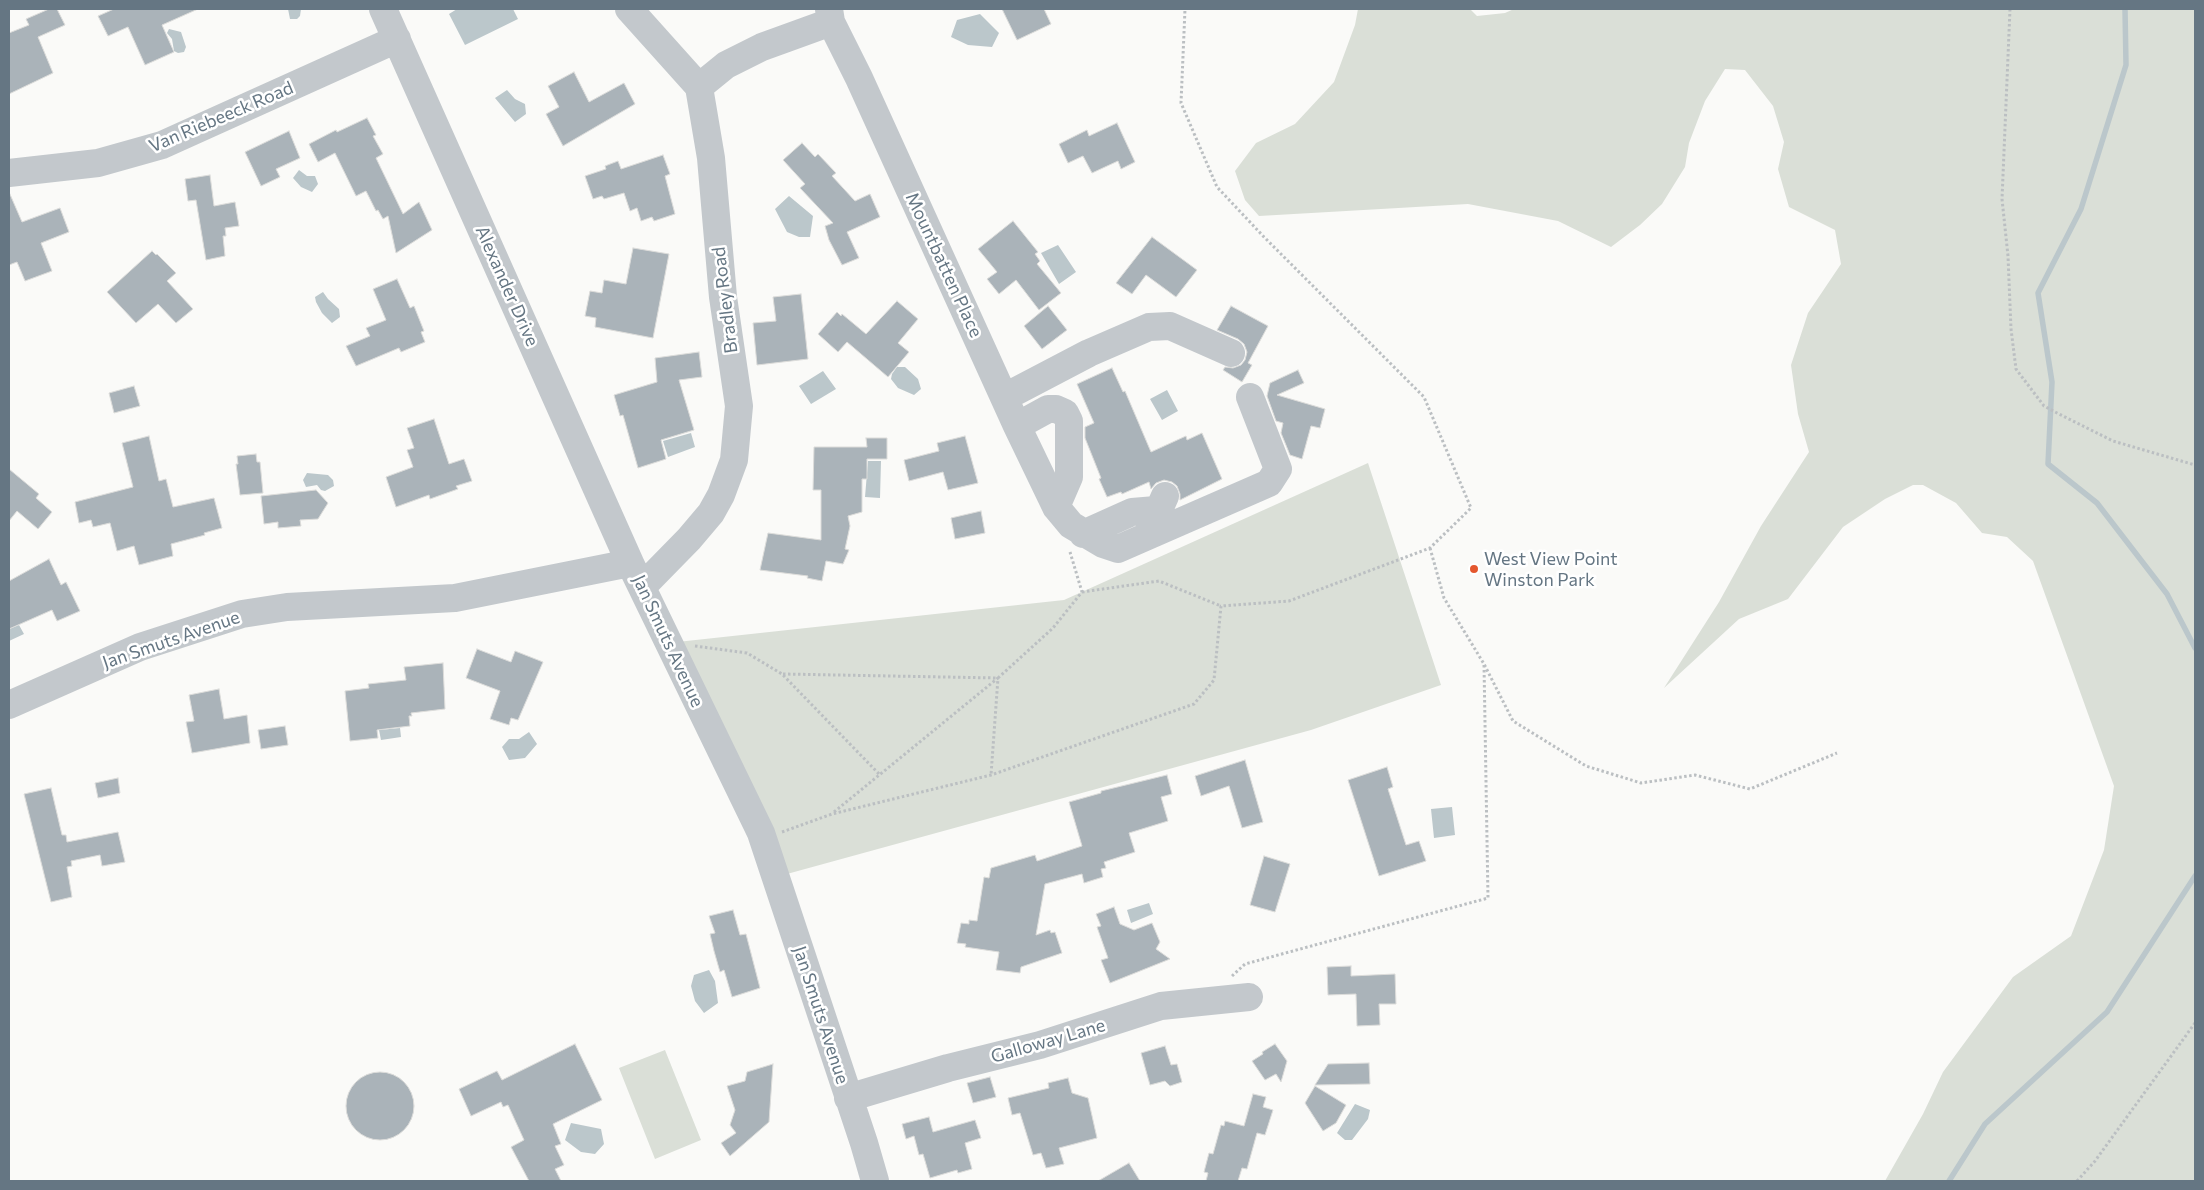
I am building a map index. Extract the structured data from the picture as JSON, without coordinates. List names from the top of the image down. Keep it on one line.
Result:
{"streets":{"street":["Van Riebeeck Road","Mountbatten Place","Alexander Drive","Bradley Road","Jan Smuts Avenue","Galloway Lane"]},"crossings":[["Van Riebeeck Road","Alexander Drive"],["Mountbatten Place","Bradley Road"],["Alexander Drive","Bradley Road"],["Alexander Drive","Jan Smuts Avenue"],["Bradley Road","Jan Smuts Avenue"],["Jan Smuts Avenue","Galloway Lane"]],"places":["West View Point Winston Park"]}
